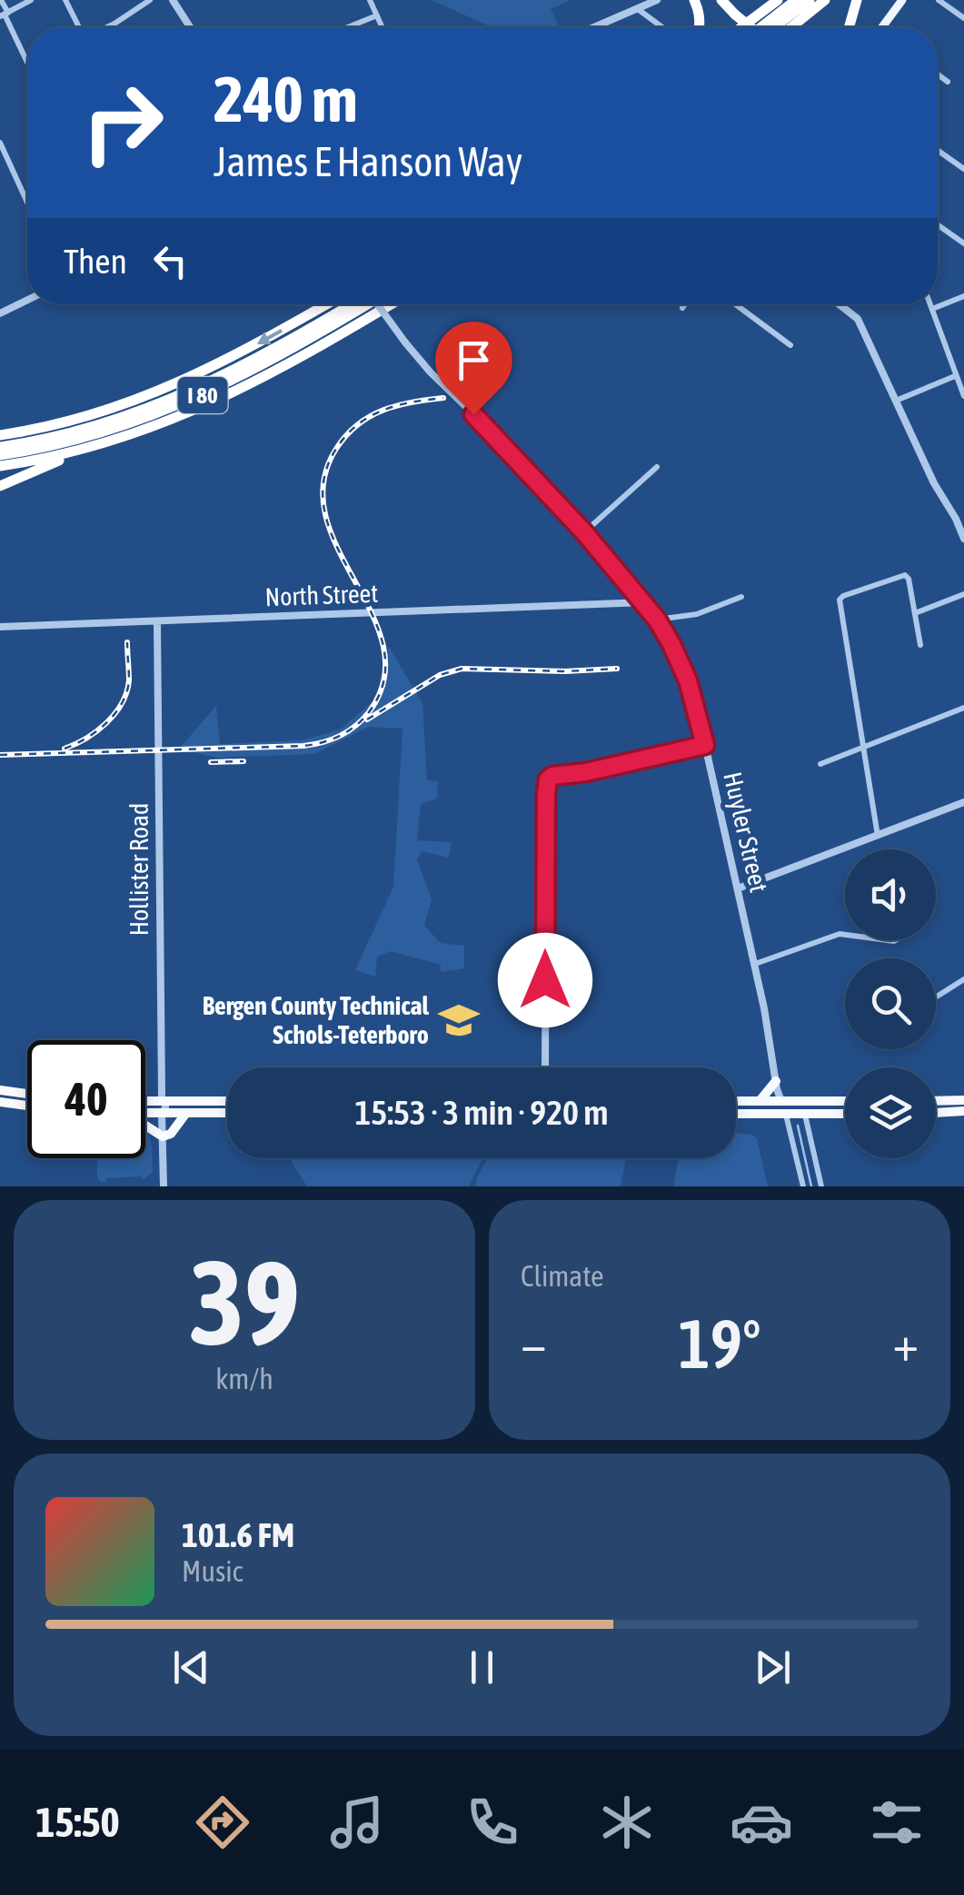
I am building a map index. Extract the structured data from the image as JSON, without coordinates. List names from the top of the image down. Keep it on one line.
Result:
{"streets":{"highway":["I 80"],"street":["North Street","Huyler Street","Hollister Road"]},"crossings":[["North Street","Huyler Street"],["North Street","Hollister Road"]],"places":{"school or university":["Bergen County Technical Schols-Teterboro"]},"page":{"turn":["240 m","James E Hanson Way"],"then":"Then","limit":"40","trip":"15:53 · 3 min · 920 m","tile":[["39","km/h"],"Climate"],"heat":["−","19°","+"],"song":["101.6 FM","Music"],"tabs":"15:50"}}
